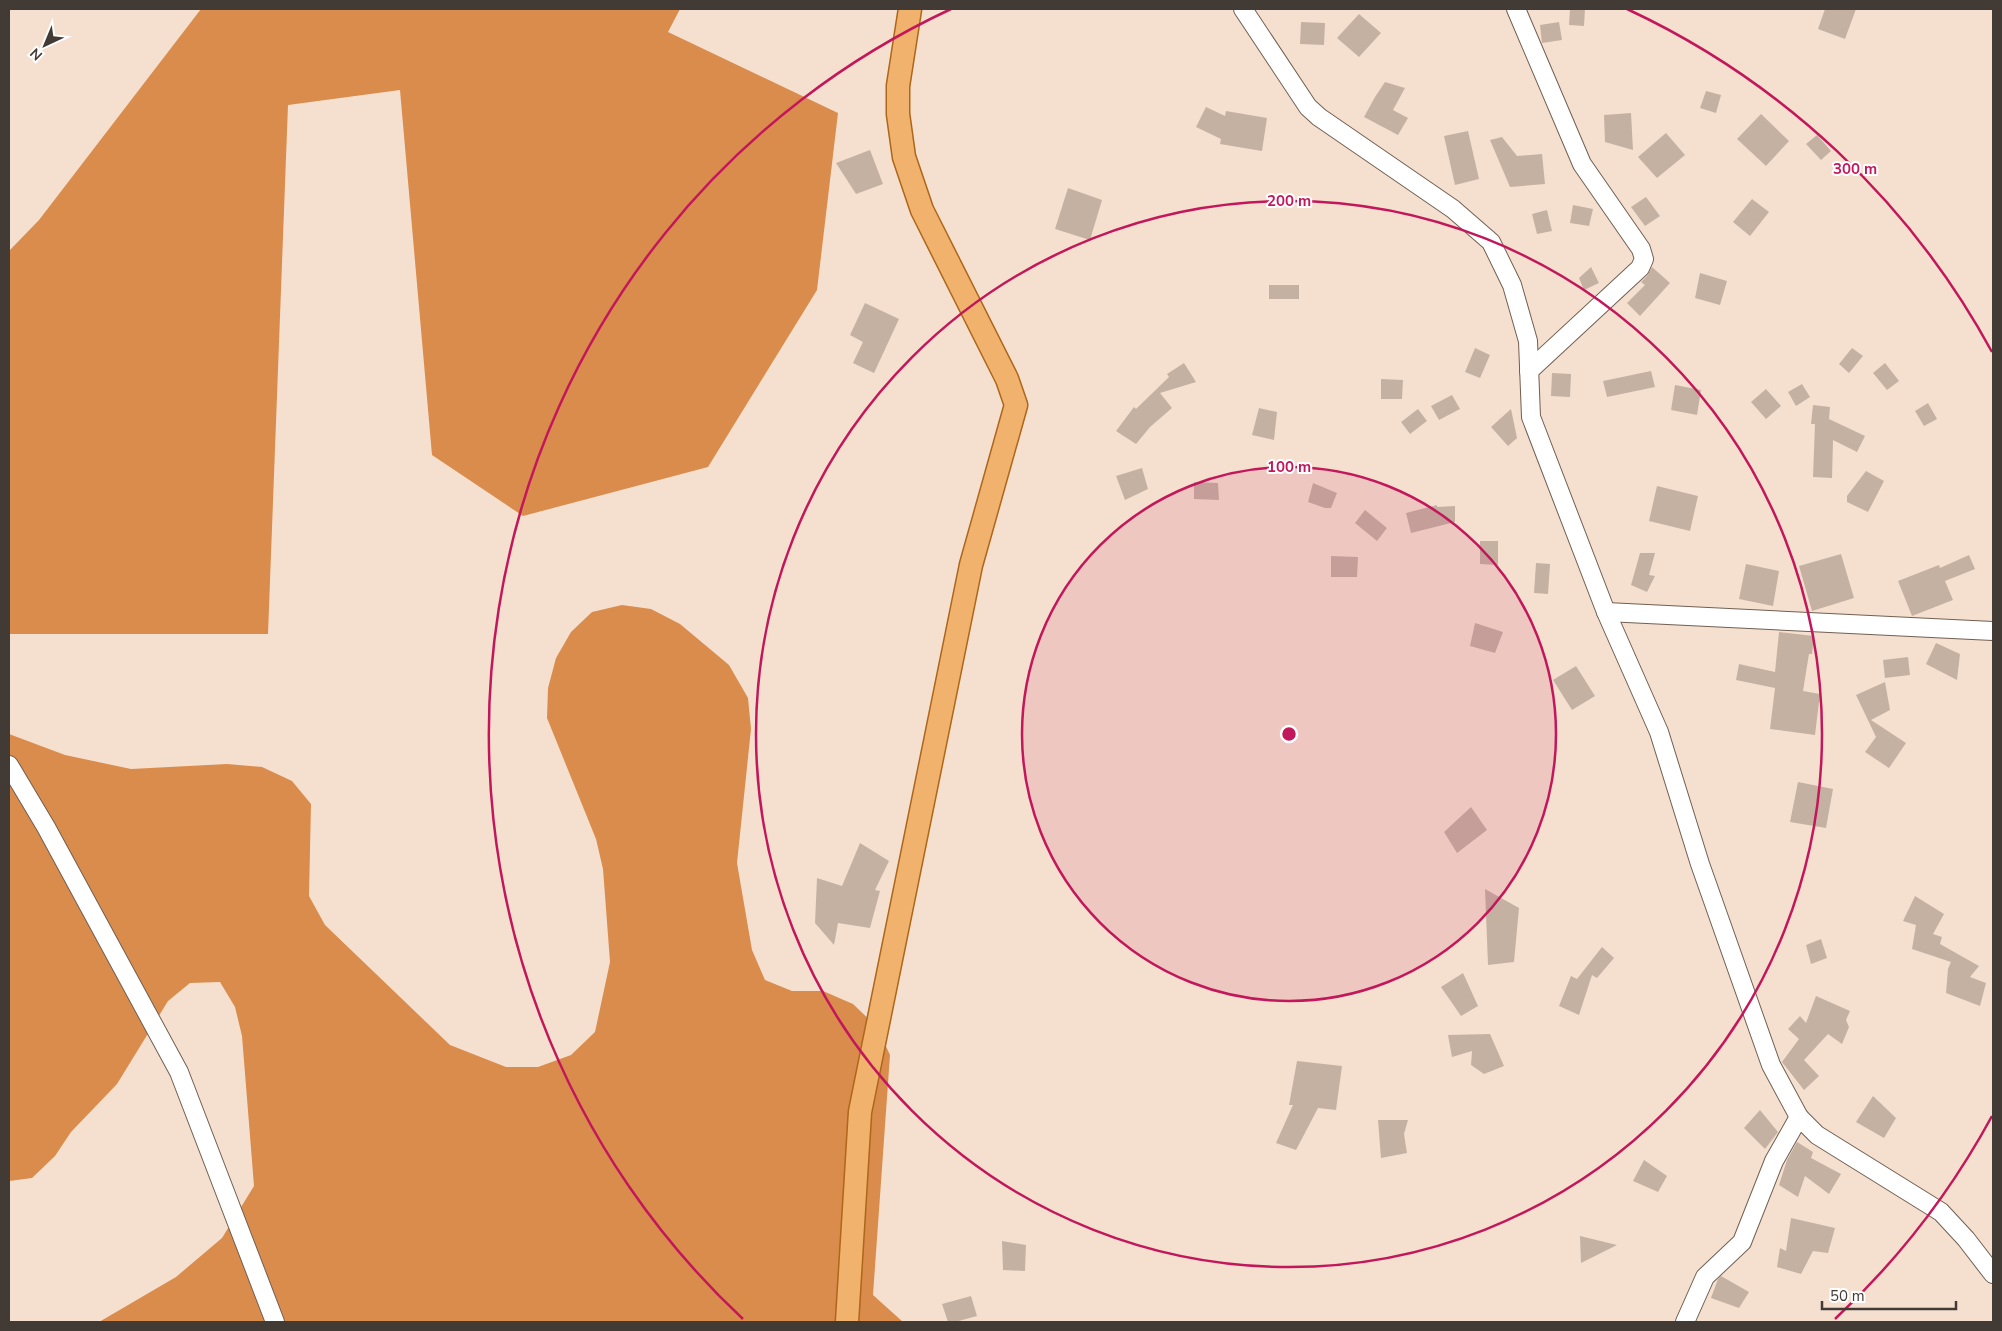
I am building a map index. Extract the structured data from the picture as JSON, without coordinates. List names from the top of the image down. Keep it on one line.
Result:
{"scale_bar":"50 m","north":"bottom left","rings":["300 m","200 m","100 m"]}
